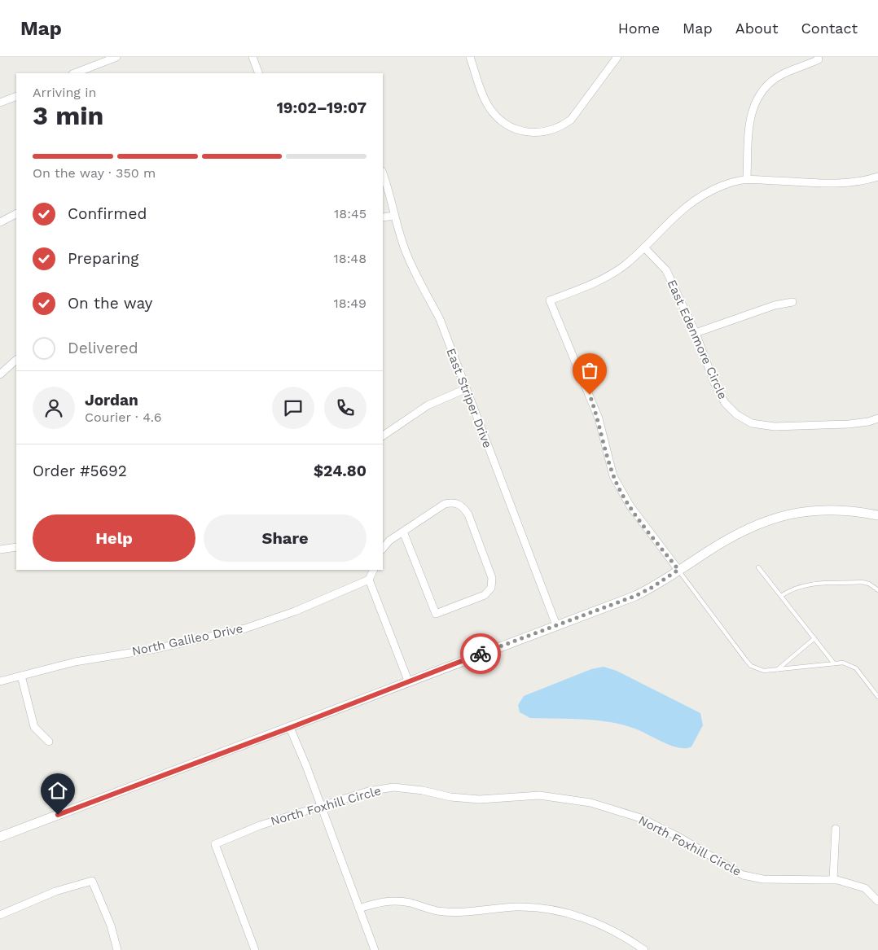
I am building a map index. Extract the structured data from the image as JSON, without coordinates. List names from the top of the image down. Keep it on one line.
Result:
{"streets":{"street":["East Edenmore Circle","East Striper Drive","North Galileo Drive","North Foxhill Circle"]},"page":{"header":"Map","nav":["Home","Map","About","Contact"],"heading":["3 min","Arriving in","19:02–19:07"],"panel":["Jordan","Courier · 4.6","Order #5692","$24.80"],"bar":"On the way · 350 m","list":[["Confirmed","18:45"],["Preparing","18:48"],["On the way","18:49"],"Delivered"],"buttons":["Help","Share"]}}
